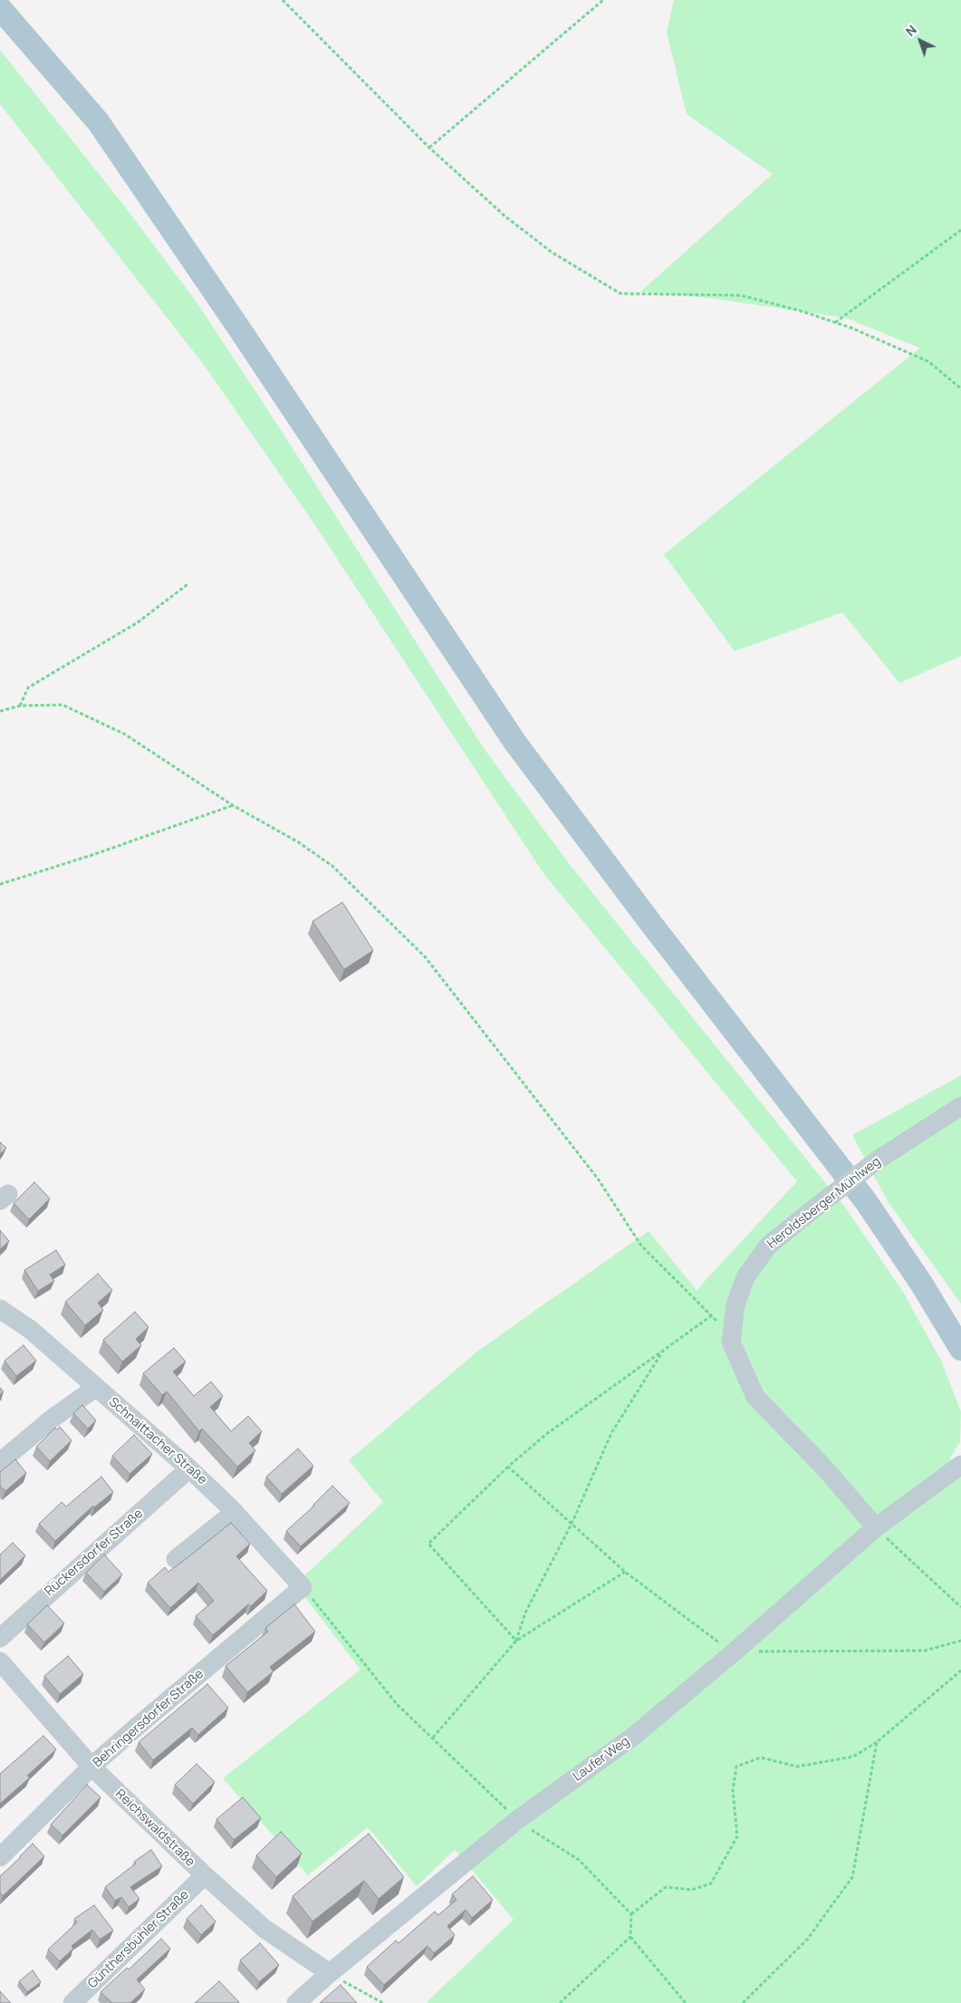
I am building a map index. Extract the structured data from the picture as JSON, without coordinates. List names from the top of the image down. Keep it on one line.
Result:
{"streets":{"street":["Heroldsberger Mühlweg","Schnaittacher Straße","Rückersdorfer Straße","Behringersdorfer Straße","Laufer Weg","Reichswaldstraße","Günthersbühler Straße"]},"crossings":[["Heroldsberger Mühlweg","Laufer Weg"],["Schnaittacher Straße","Rückersdorfer Straße"],["Schnaittacher Straße","Behringersdorfer Straße"],["Behringersdorfer Straße","Reichswaldstraße"],["Laufer Weg","Reichswaldstraße"],["Reichswaldstraße","Günthersbühler Straße"]],"north":"top left"}
